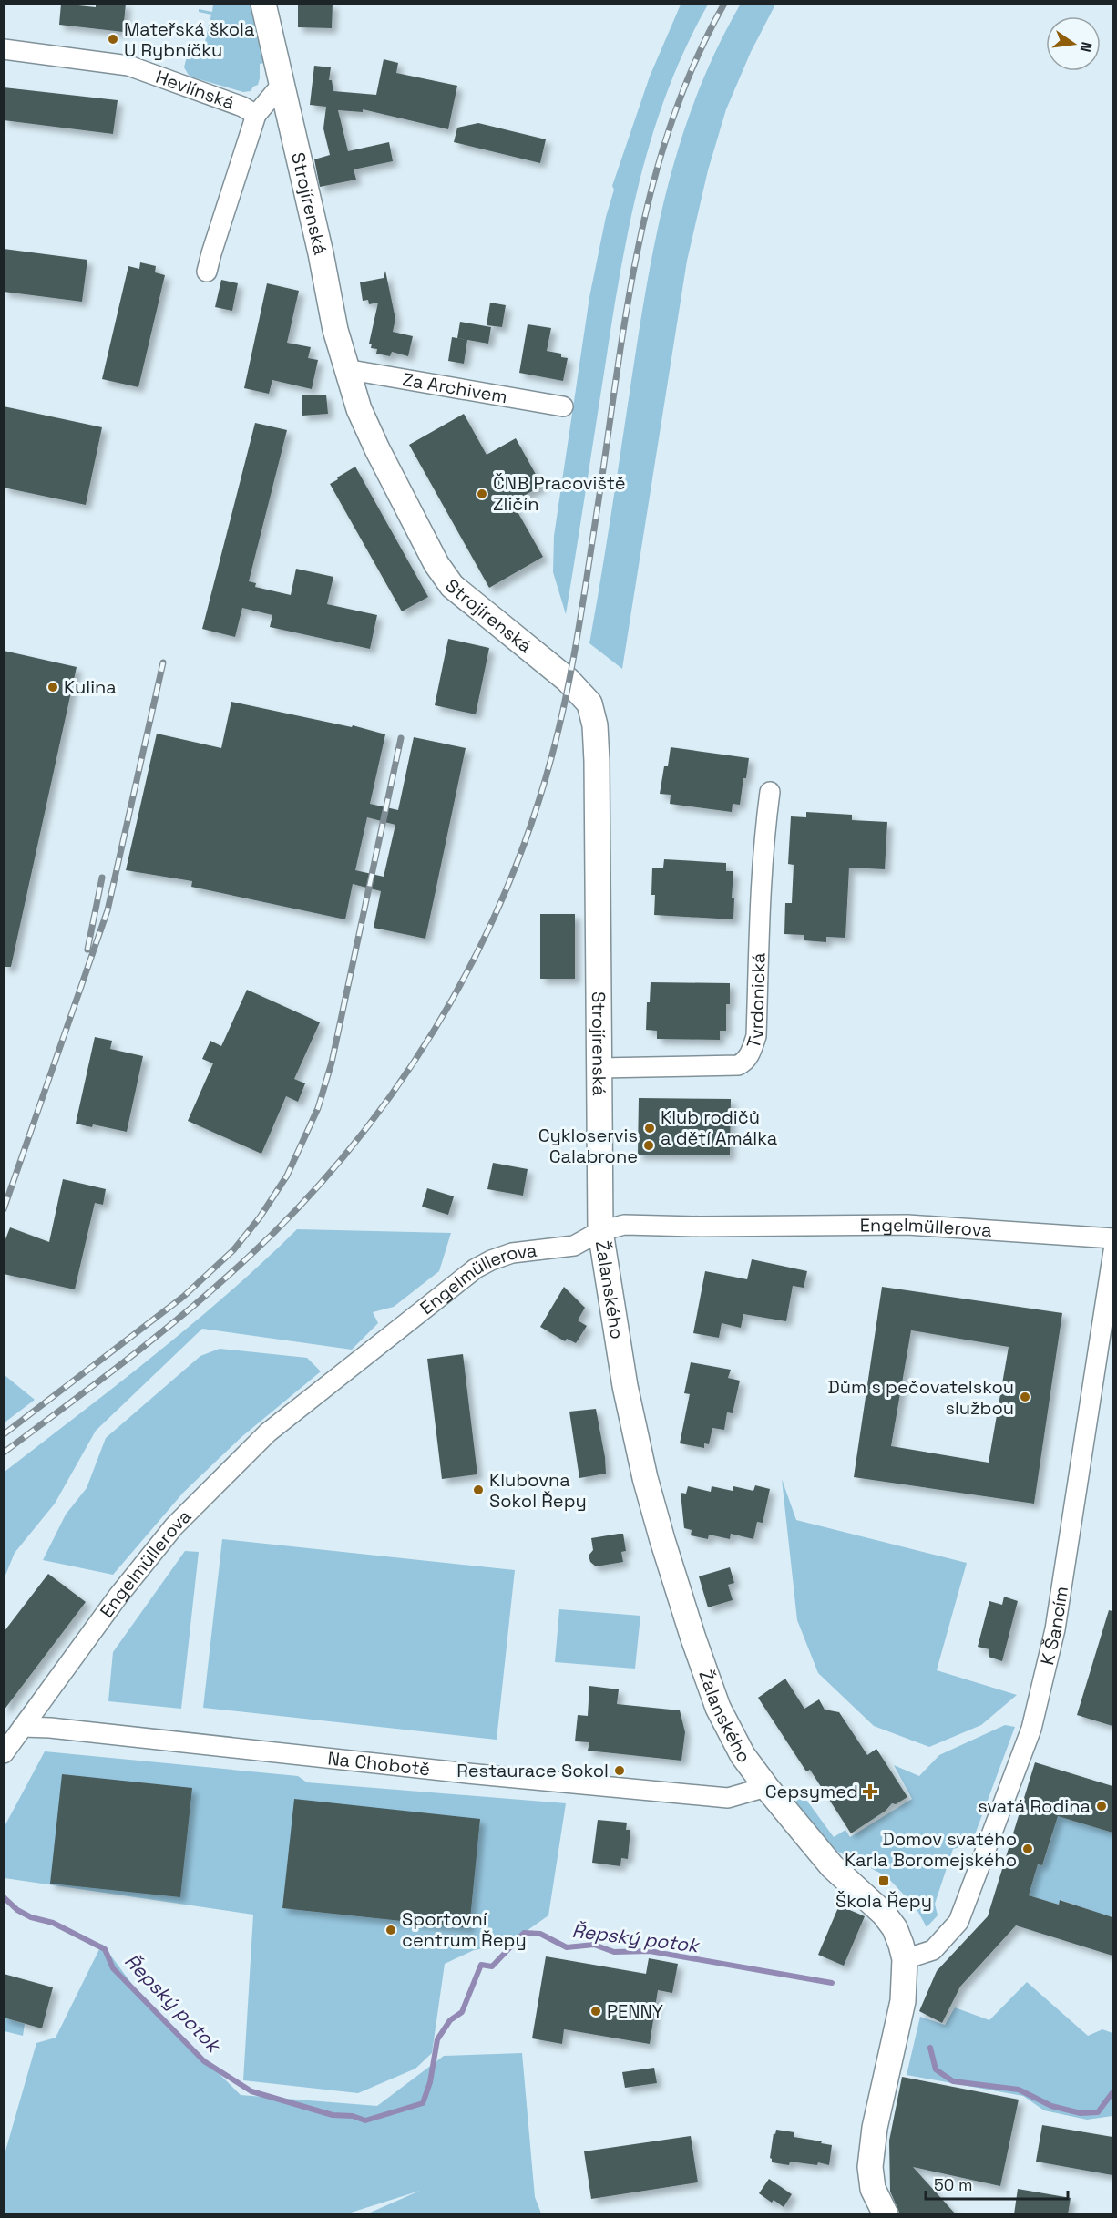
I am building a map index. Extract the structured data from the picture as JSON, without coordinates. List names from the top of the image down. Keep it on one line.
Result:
{"streets":{"street":["Hevlínská","Strojírenská","Za Archivem","Tvrdonická","Engelmüllerova","Žalanského","K Šancím","Na Chobotě"]},"crossings":[["Strojírenská","Za Archivem"],["Strojírenská","Tvrdonická"],["Strojírenská","Engelmüllerova"],["Strojírenská","Žalanského"],["Engelmüllerova","Žalanského"],["Engelmüllerova","Na Chobotě"],["Žalanského","K Šancím"],["Žalanského","Na Chobotě"]],"water":["Řepský potok"],"places":{"other":["Mateřská škola U Rybníčku","ČNB Pracoviště Zličín","Kulina","Klub rodičů a dětí Amálka","Cykloservis Calabrone","Dům s pečovatelskou službou","Klubovna Sokol Řepy","Restaurace Sokol","svatá Rodina","Domov svatého Karla Boromejského","Sportovní centrum Řepy","PENNY"],"health":["Cepsymed"],"transit":["Škola Řepy"]},"scale_bar":"50 m","north":"right"}
